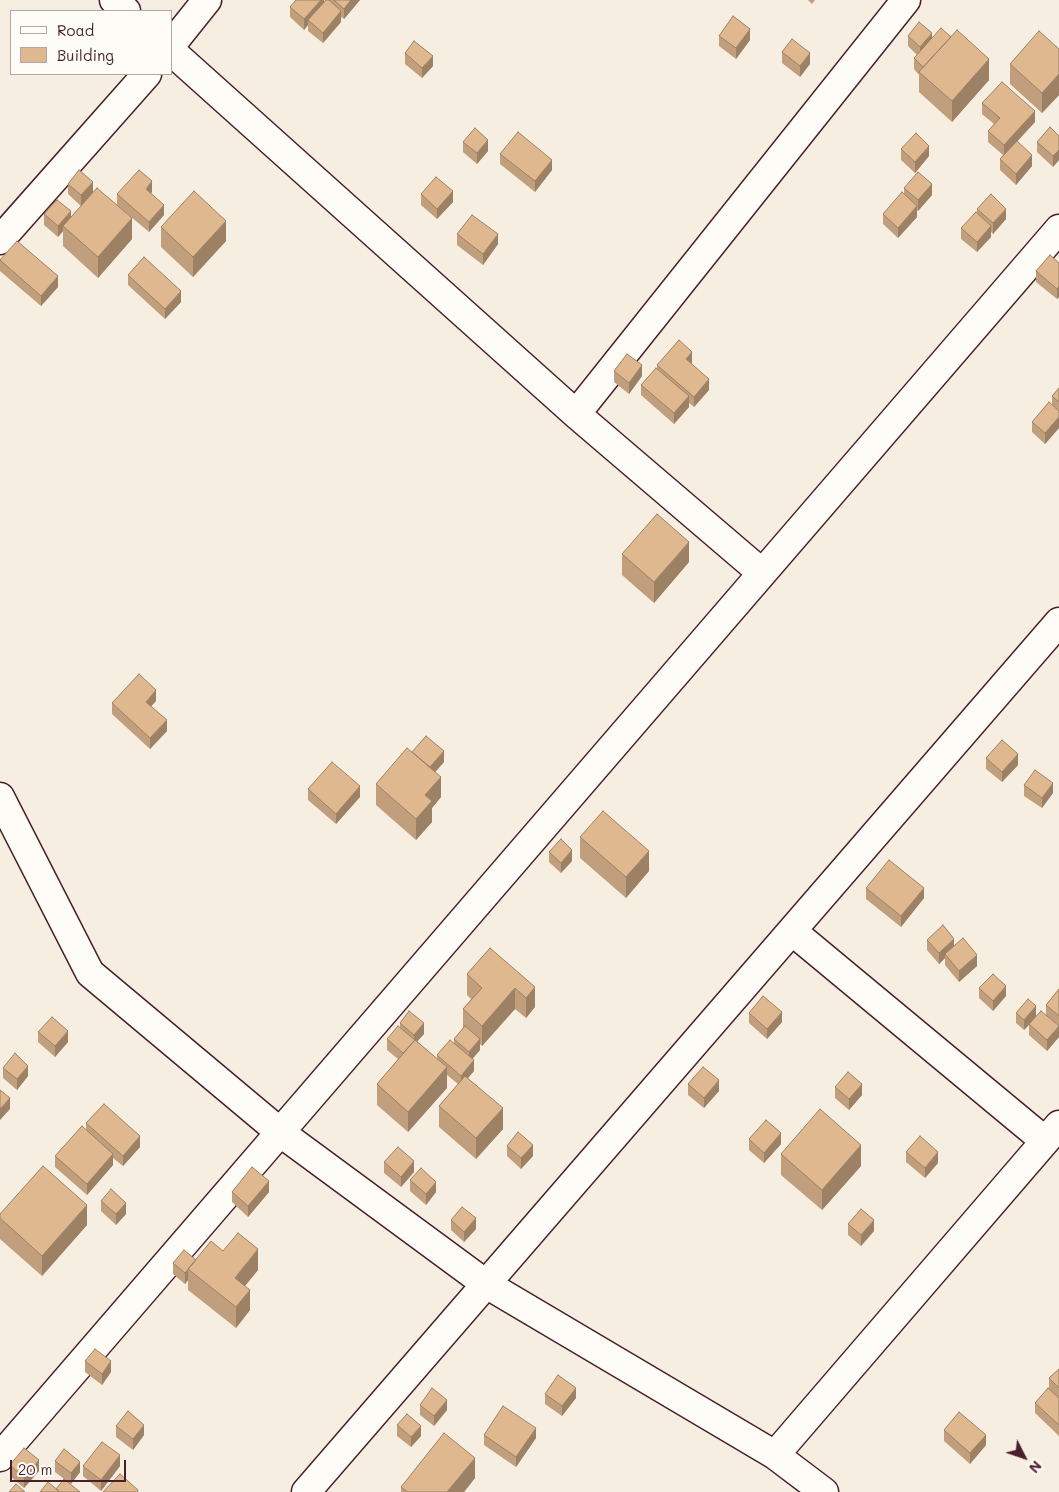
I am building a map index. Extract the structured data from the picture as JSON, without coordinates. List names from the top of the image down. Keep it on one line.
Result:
{"legend":["Road","Building"],"scale_bar":"20 m","north":"bottom right"}
